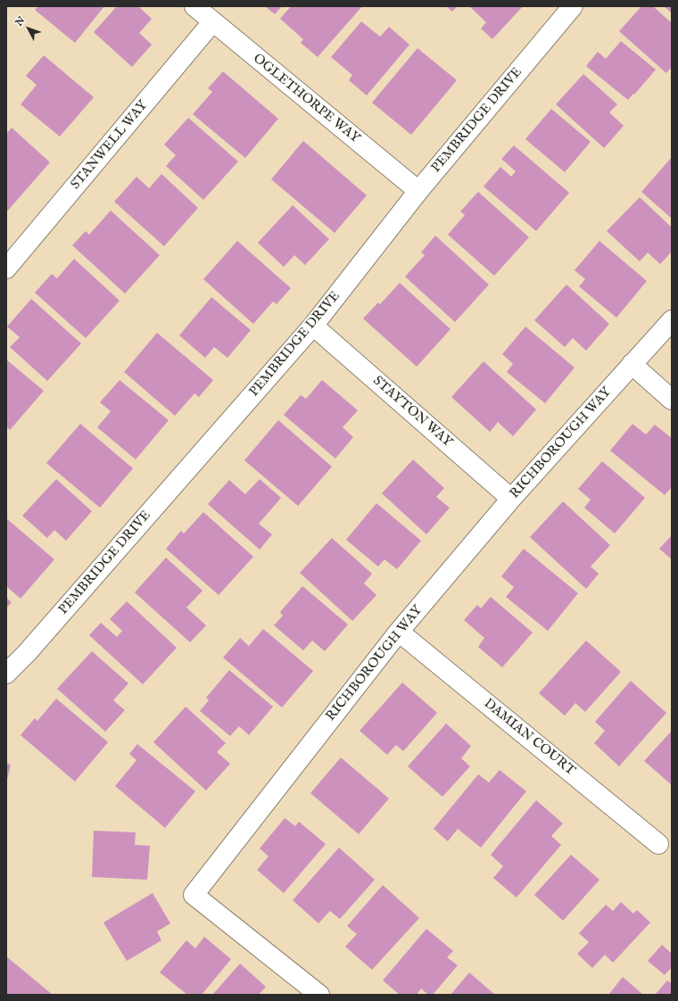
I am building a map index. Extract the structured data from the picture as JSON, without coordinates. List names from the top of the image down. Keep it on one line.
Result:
{"streets":{"street":["OGLETHORPE WAY","PEMBRIDGE DRIVE","STANWELL WAY","STAYTON WAY","RICHBOROUGH WAY","DAMIAN COURT"]},"crossings":[["OGLETHORPE WAY","PEMBRIDGE DRIVE"],["OGLETHORPE WAY","STANWELL WAY"],["PEMBRIDGE DRIVE","STAYTON WAY"],["STAYTON WAY","RICHBOROUGH WAY"],["RICHBOROUGH WAY","DAMIAN COURT"]],"north":"top left"}
